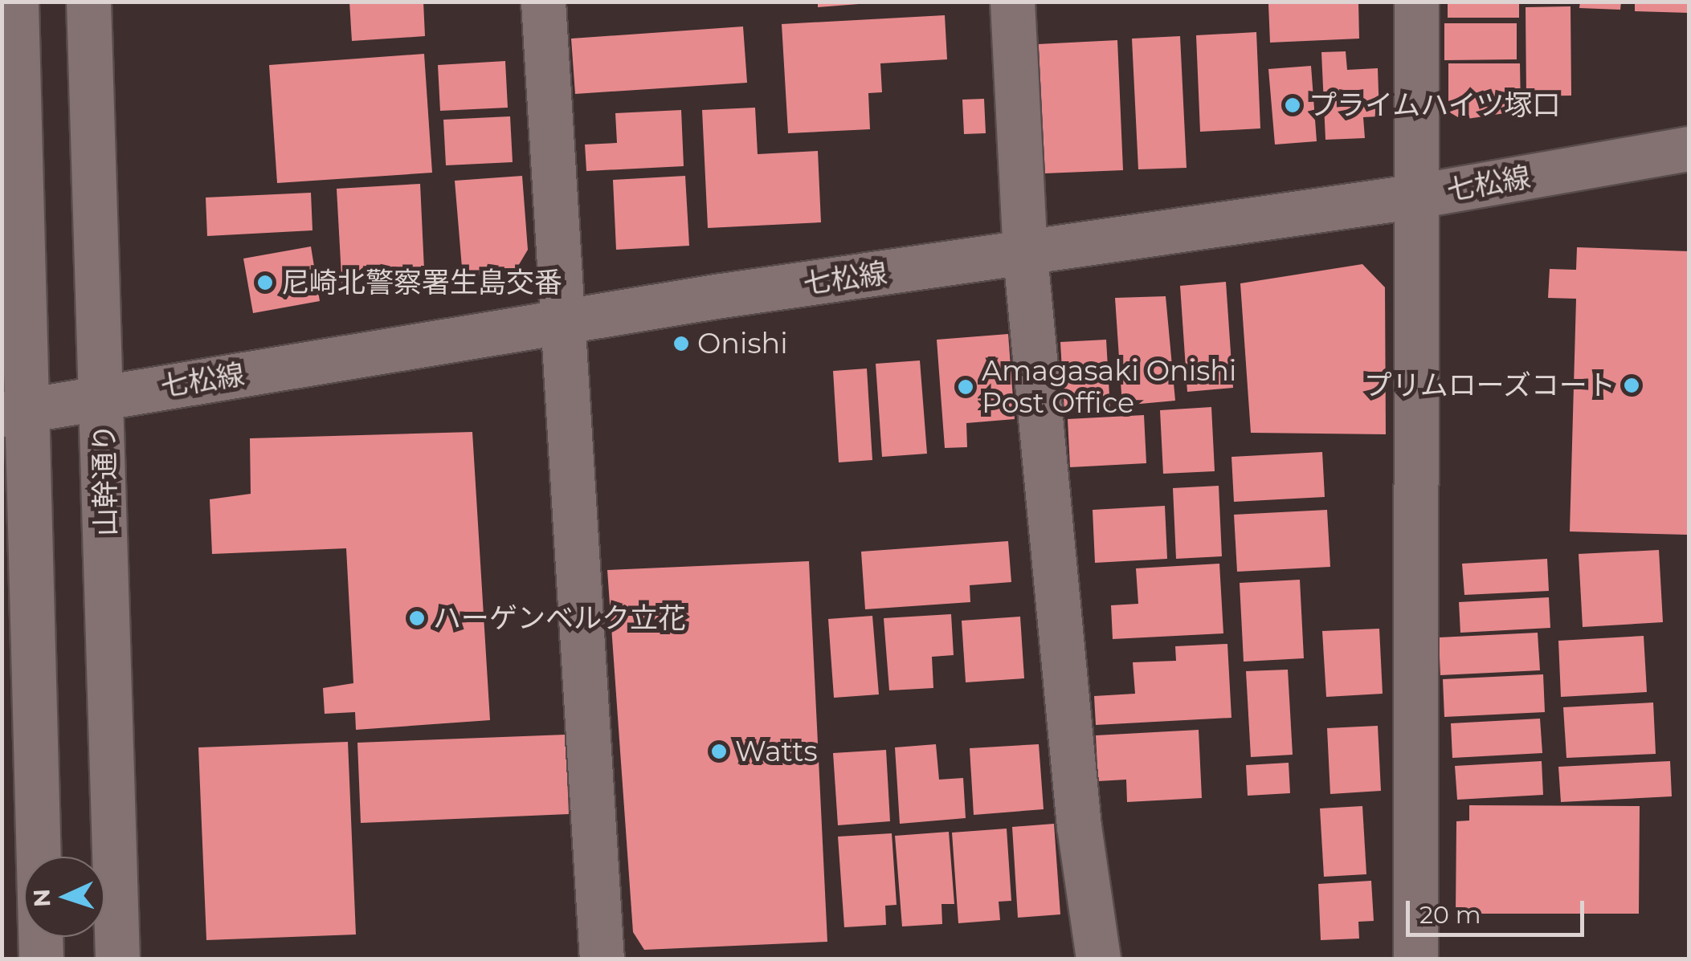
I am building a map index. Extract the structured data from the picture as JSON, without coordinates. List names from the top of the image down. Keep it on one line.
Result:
{"streets":{"street":["七松線","山幹通り"]},"crossings":[["七松線","山幹通り"]],"places":["プライムハイツ塚口","尼崎北警察署生島交番","Onishi","プリムローズコート","Amagasaki Onishi Post Office","ハーゲンベルク立花","Watts"],"scale_bar":"20 m","north":"left"}
